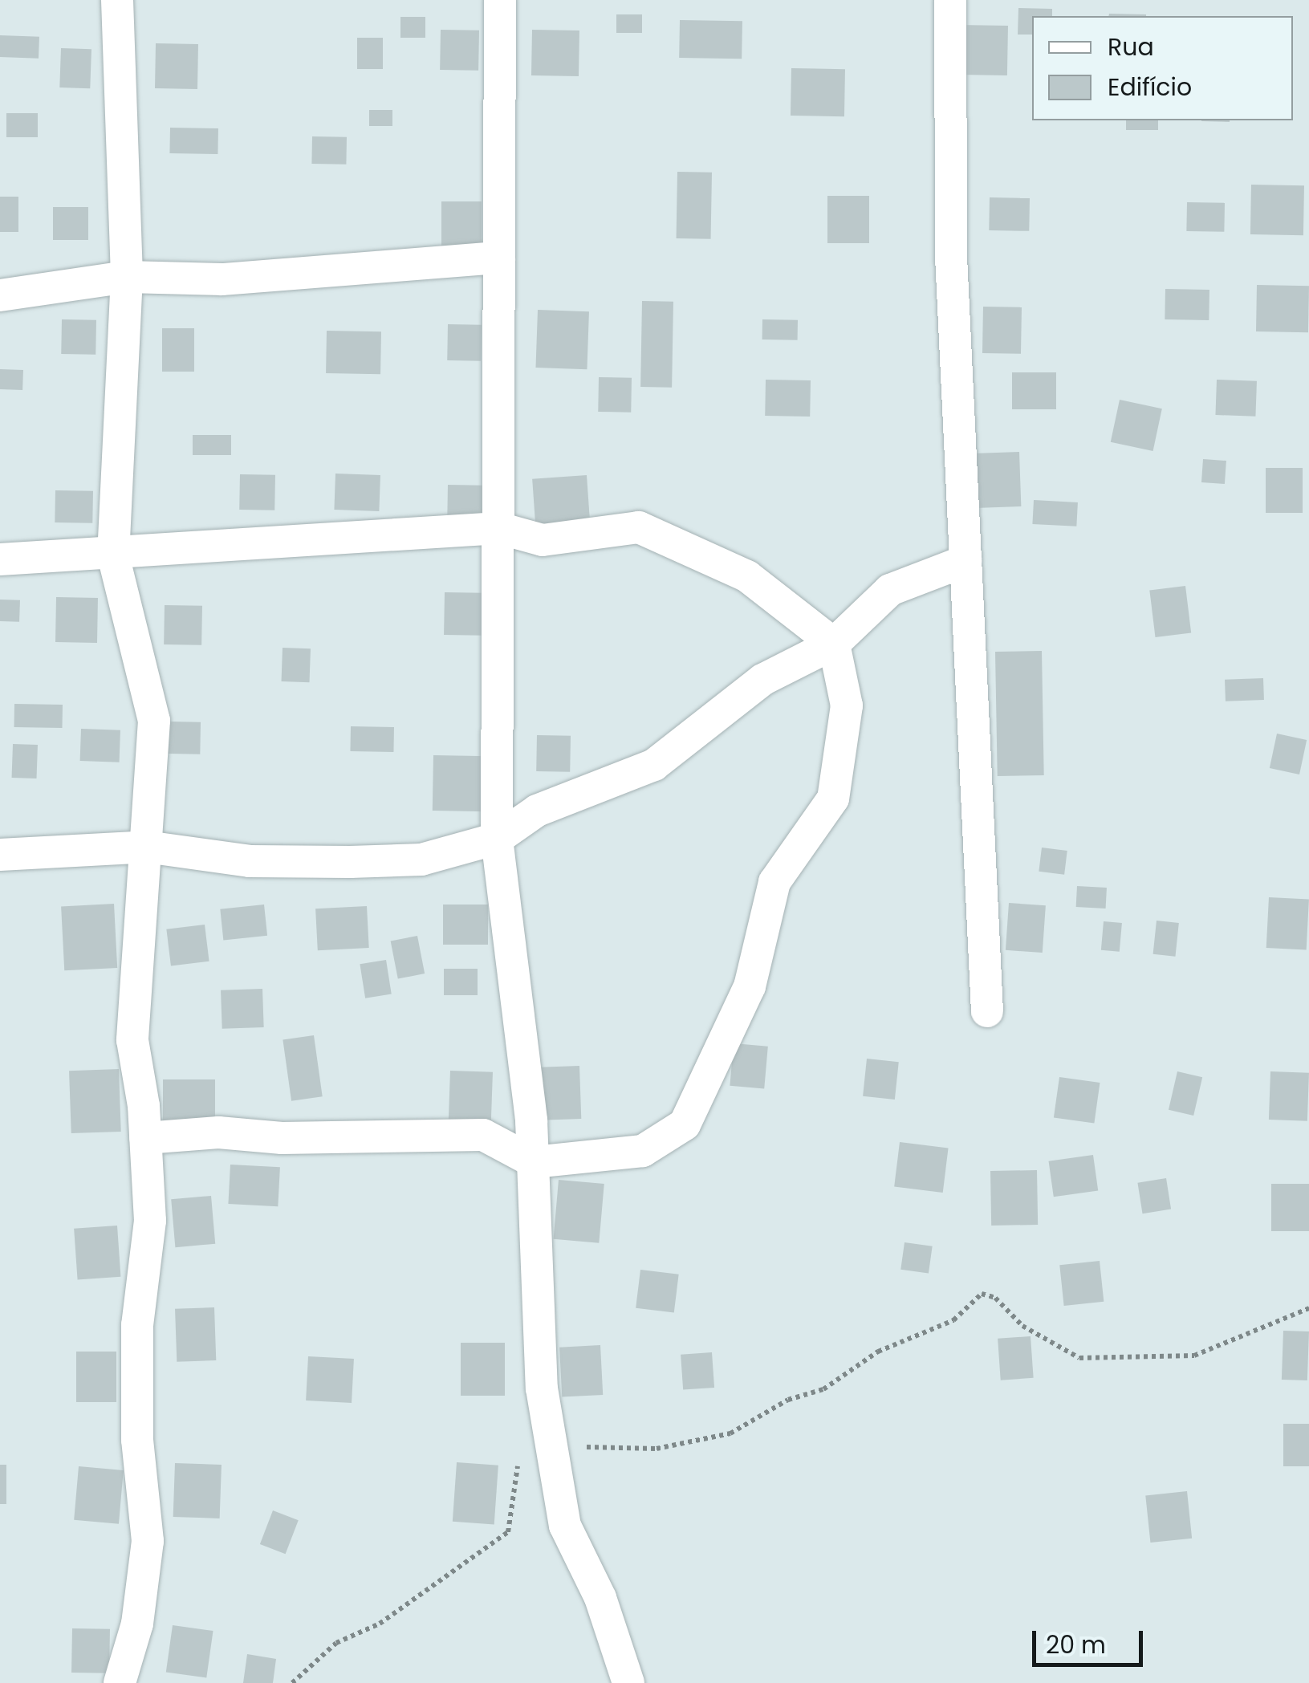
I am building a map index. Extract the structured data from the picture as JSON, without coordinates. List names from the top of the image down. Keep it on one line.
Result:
{"legend":["Rua","Edifício"],"scale_bar":"20 m"}
